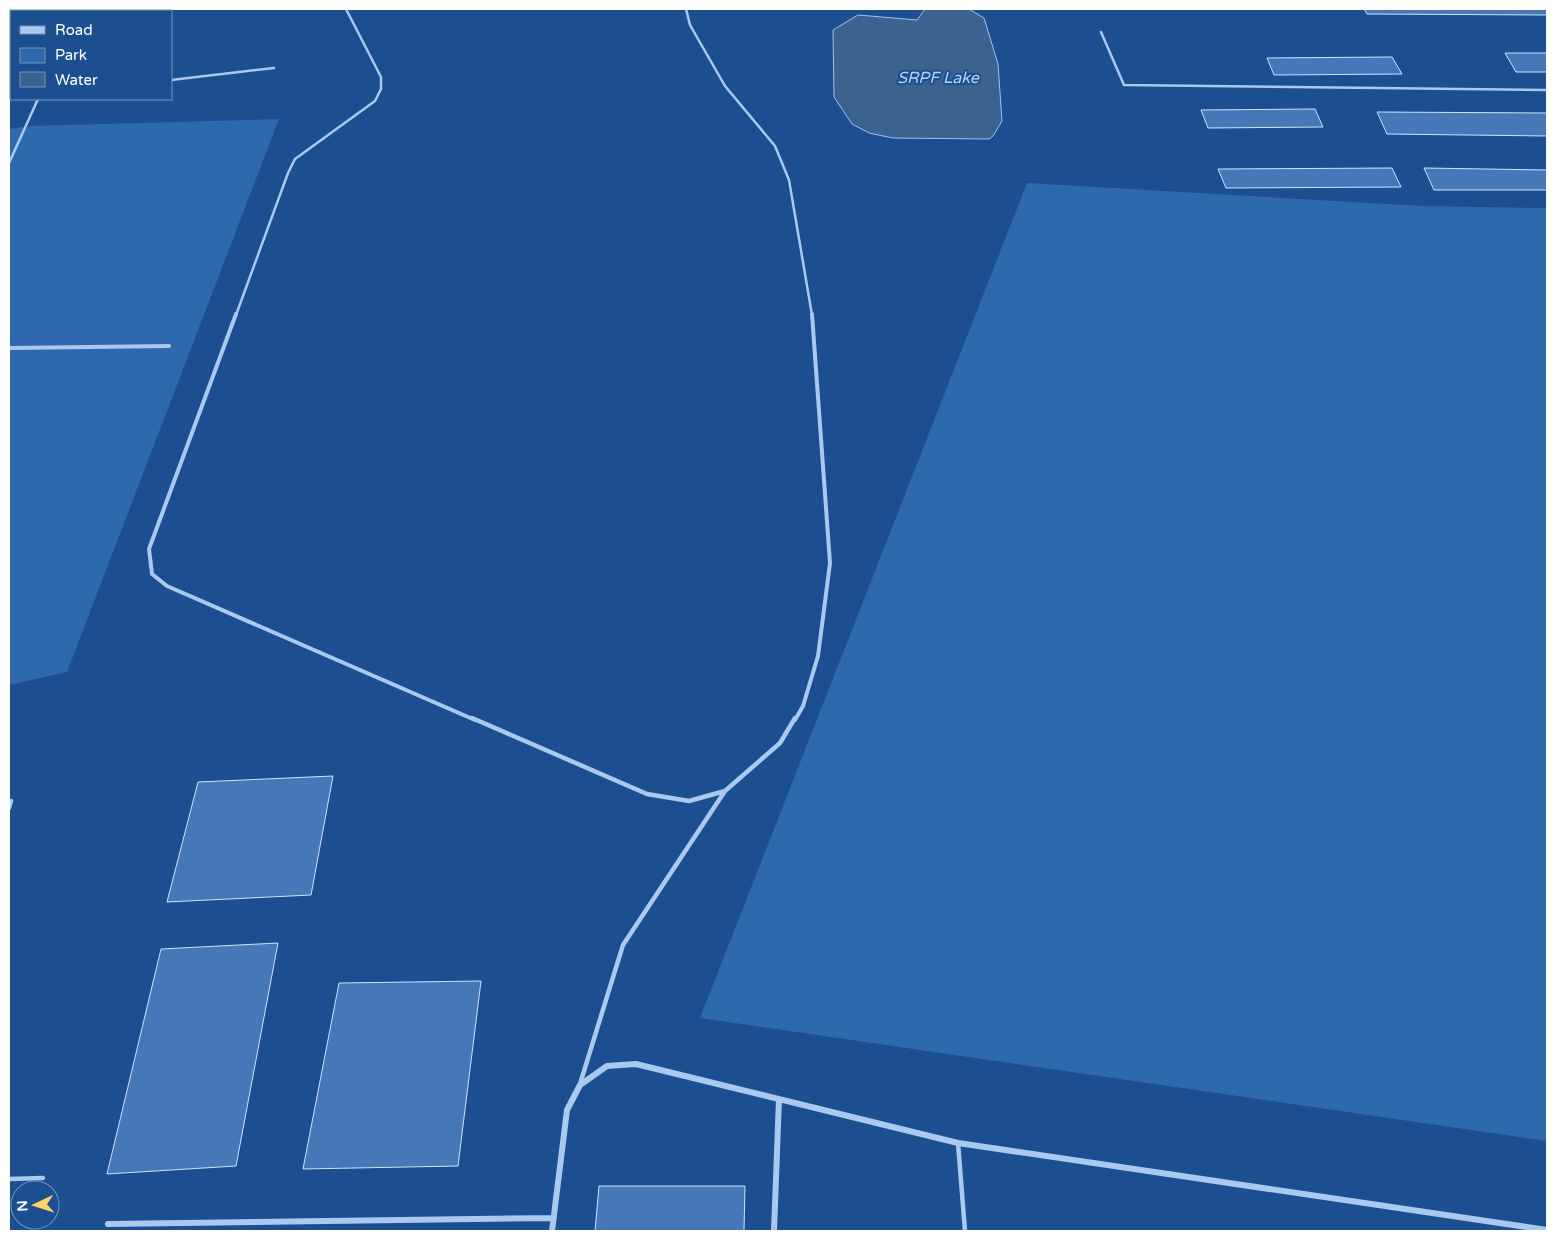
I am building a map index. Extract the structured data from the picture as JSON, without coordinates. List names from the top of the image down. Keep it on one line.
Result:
{"water":["SRPF Lake"],"legend":["Road","Park","Water"],"north":"left"}
